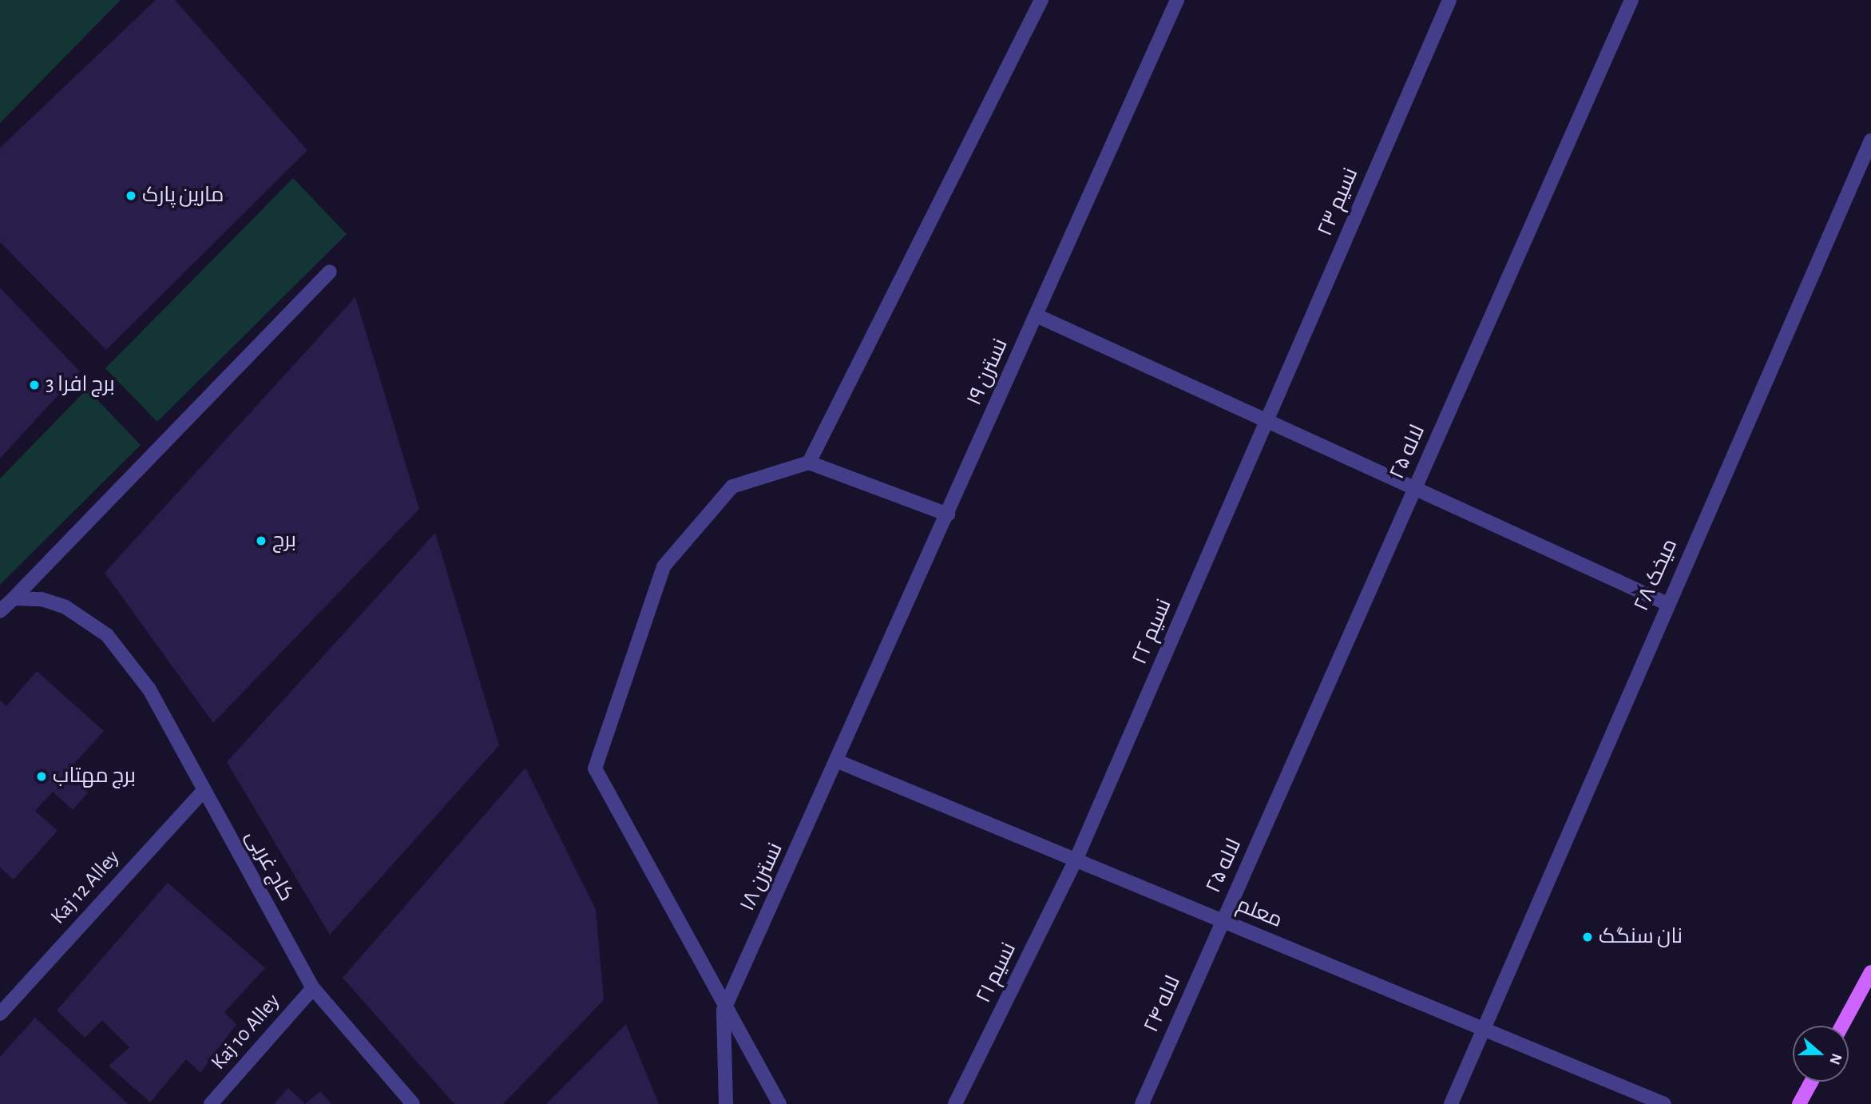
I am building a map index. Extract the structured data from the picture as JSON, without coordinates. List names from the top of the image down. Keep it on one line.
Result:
{"streets":{"street":["نسیم ۲۳","نسترن ۱۹","لاله ۲۵","میخک ۲۸","نسیم ۲۲","کاج غربی","نسترن ۱۸","Kaj 12 Alley","معلم","نسیم ۲۱","لاله ۲۴","Kaj 10 Alley"]},"crossings":[["نسیم ۲۳","نسیم ۲۲"],["نسترن ۱۹","نسترن ۱۸"],["نسترن ۱۹","معلم"],["لاله ۲۵","معلم"],["لاله ۲۵","لاله ۲۴"],["میخک ۲۸","معلم"],["نسیم ۲۲","معلم"],["نسیم ۲۲","نسیم ۲۱"],["کاج غربی","Kaj 12 Alley"],["کاج غربی","Kaj 10 Alley"],["نسترن ۱۸","معلم"],["معلم","نسیم ۲۱"],["معلم","لاله ۲۴"]],"places":["مارین پارک","برج افرا 3","برج","برج مهتاب","نان سنگک"],"north":"right"}
